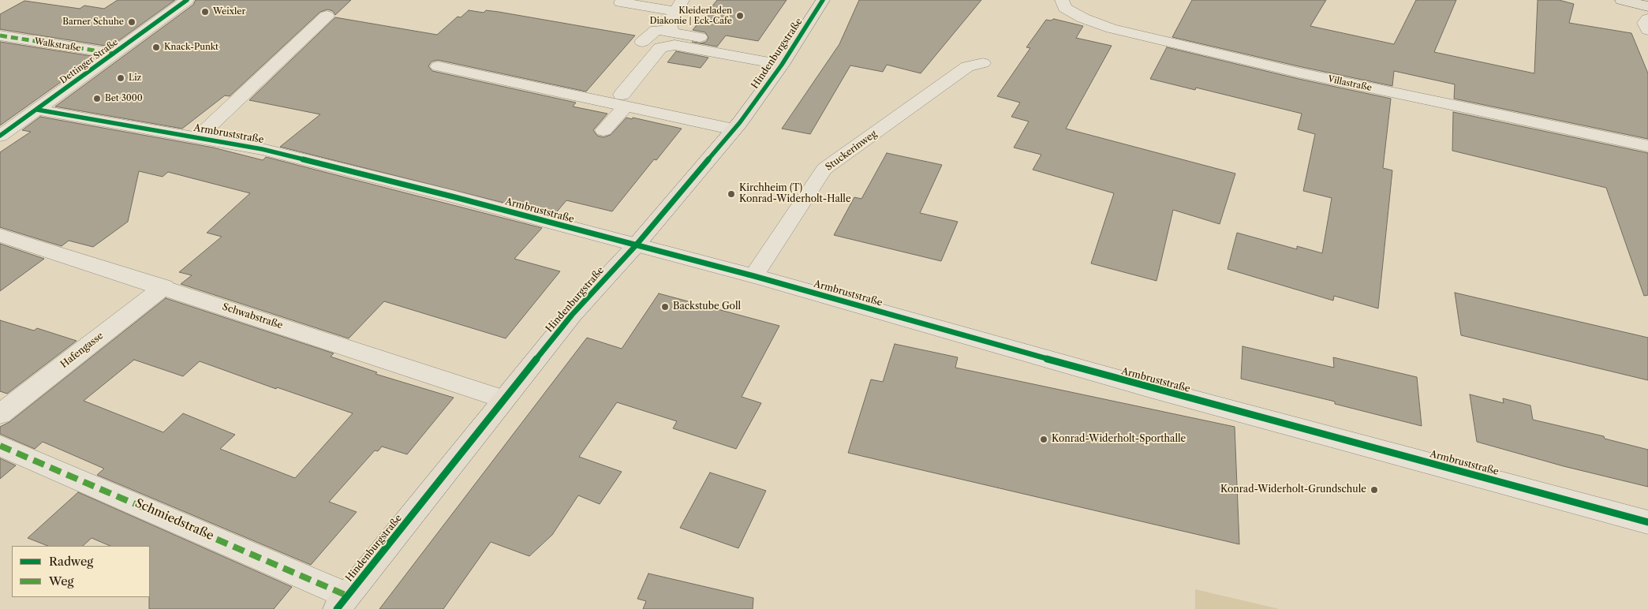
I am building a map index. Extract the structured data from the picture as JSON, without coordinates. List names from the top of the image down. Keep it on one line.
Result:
{"streets":{"main road":["Hindenburgstraße"],"street":["Walkstraße","Dettinger Straße","Villastraße","Armbruststraße","Stuckerinweg","Schwabstraße","Hafengasse","Schmiedstraße"]},"crossings":[["Walkstraße","Dettinger Straße"],["Hindenburgstraße","Armbruststraße"],["Hindenburgstraße","Schwabstraße"],["Hindenburgstraße","Schmiedstraße"],["Dettinger Straße","Armbruststraße"],["Armbruststraße","Stuckerinweg"],["Schwabstraße","Hafengasse"]],"places":["Weixler","Kleiderladen Diakonie | Eck-Cafe","Barner Schuhe","Knack-Punkt","Liz","Bet 3000","Kirchheim (T) Konrad-Widerholt-Halle","Backstube Goll","Konrad-Widerholt-Sporthalle","Konrad-Widerholt-Grundschule"],"legend":["Radweg","Weg"]}
